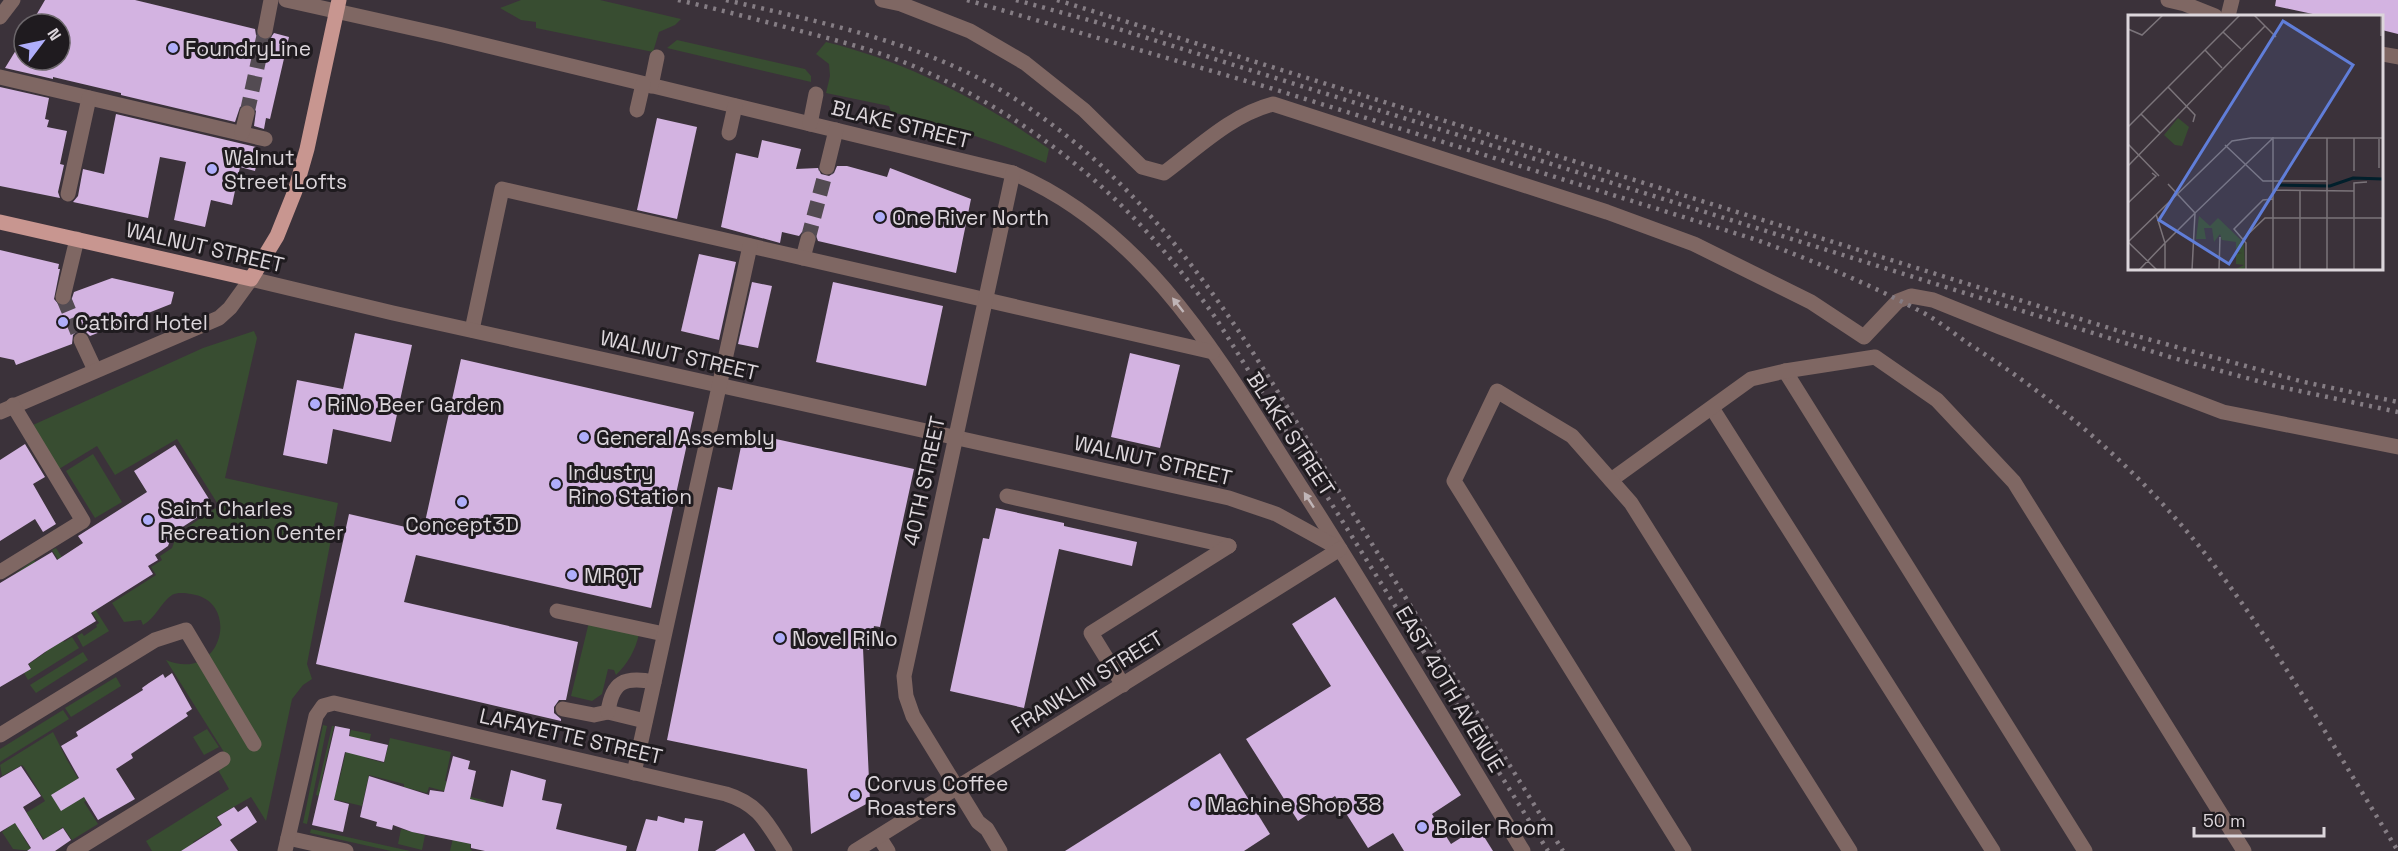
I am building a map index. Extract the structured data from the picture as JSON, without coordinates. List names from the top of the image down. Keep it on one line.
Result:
{"streets":{"main road":["WALNUT STREET"],"street":["BLAKE STREET","40TH STREET","FRANKLIN STREET","EAST 40TH AVENUE","LAFAYETTE STREET"]},"crossings":[["BLAKE STREET","WALNUT STREET"],["BLAKE STREET","40TH STREET"],["BLAKE STREET","FRANKLIN STREET"],["BLAKE STREET","EAST 40TH AVENUE"],["WALNUT STREET","40TH STREET"],["WALNUT STREET","FRANKLIN STREET"],["WALNUT STREET","EAST 40TH AVENUE"],["40TH STREET","FRANKLIN STREET"],["FRANKLIN STREET","EAST 40TH AVENUE"]],"one_way":["BLAKE STREET"],"places":["FoundryLine","Walnut Street Lofts","One River North","Catbird Hotel","RiNo Beer Garden","General Assembly","Industry Rino Station","Concept3D","Saint Charles Recreation Center","MRQT","Novel RiNo","Corvus Coffee Roasters","Machine Shop 38","Boiler Room"],"scale_bar":"50 m","north":"top right"}
